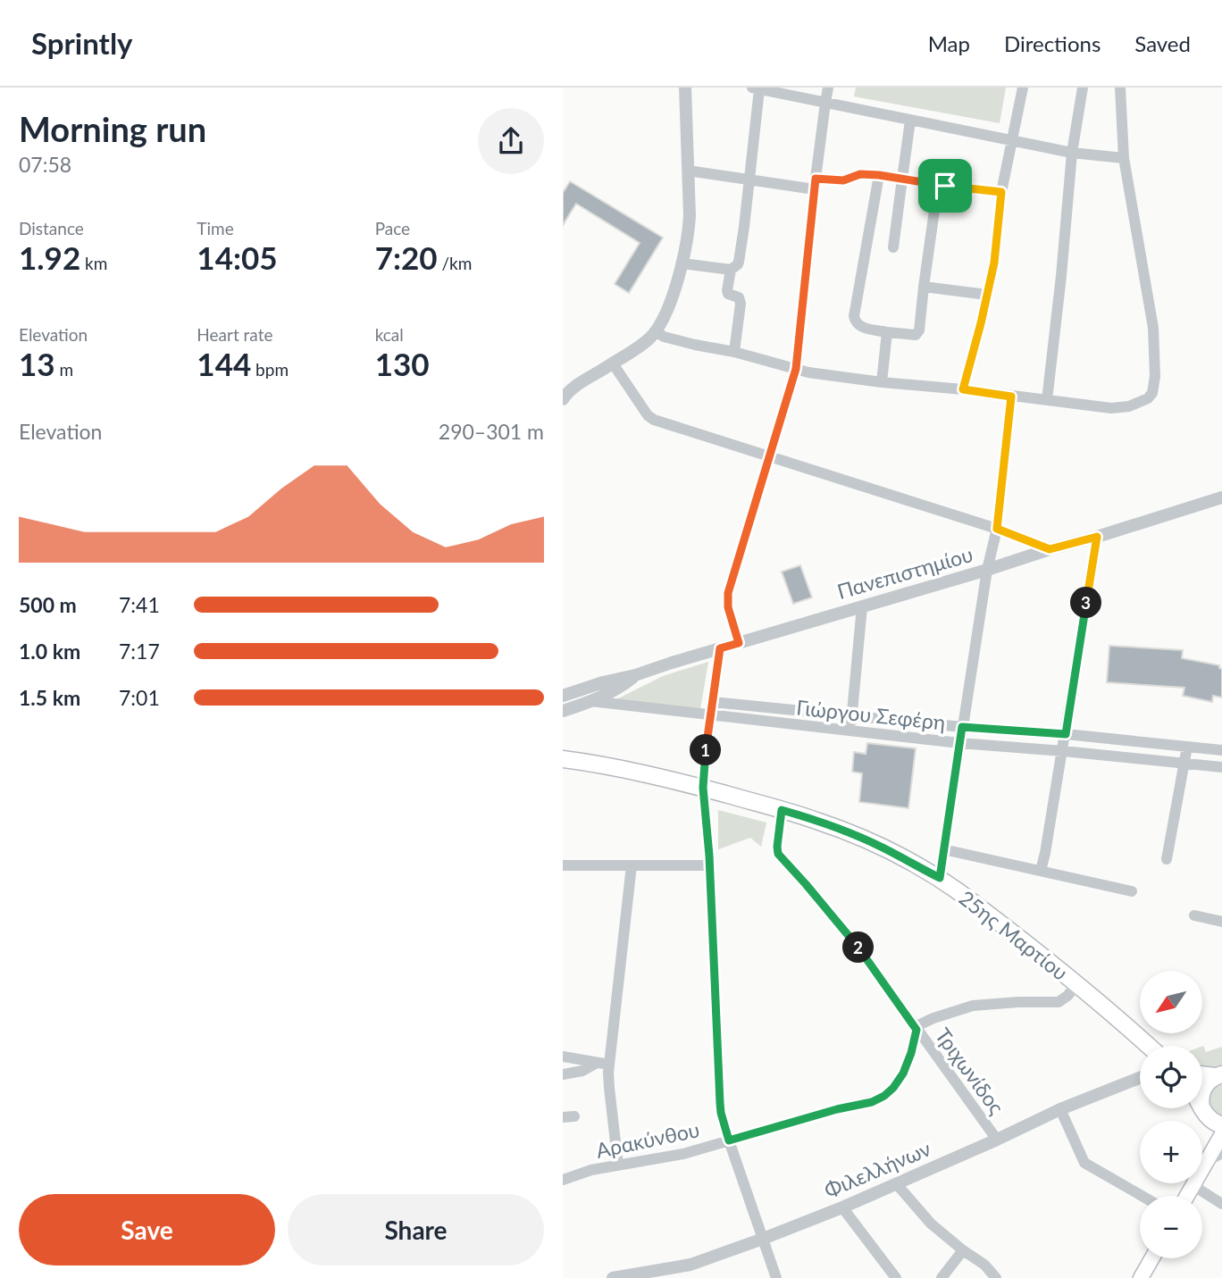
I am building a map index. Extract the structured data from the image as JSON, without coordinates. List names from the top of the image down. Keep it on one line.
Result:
{"streets":{"main road":["25ης Μαρτίου"],"street":["Πανεπιστημίου","Γιώργου Σεφέρη","Τριχωνίδος","Αρακύνθου","Φιλελλήνων"]},"crossings":[["Πανεπιστημίου","Γιώργου Σεφέρη"],["25ης Μαρτίου","Τριχωνίδος"],["Τριχωνίδος","Αρακύνθου"],["Τριχωνίδος","Φιλελλήνων"]],"north":"bottom left","page":{"header":"Sprintly","nav":["Map","Directions","Saved"],"heading":["Morning run","07:58"],"stats":[["Distance","1.92 km"],["Time","14:05"],["Pace","7:20 /km"],["Elevation","13 m"],["Heart rate","144 bpm"],["kcal","130"]],"chart":["Elevation","290–301 m"],"list":[{"name":"500 m","note":"7:41"},{"name":"1.0 km","note":"7:17"},{"name":"1.5 km","note":"7:01"}],"pins":["3","1","2"],"map_buttons":["+","−"],"buttons":["Save","Share"]}}
